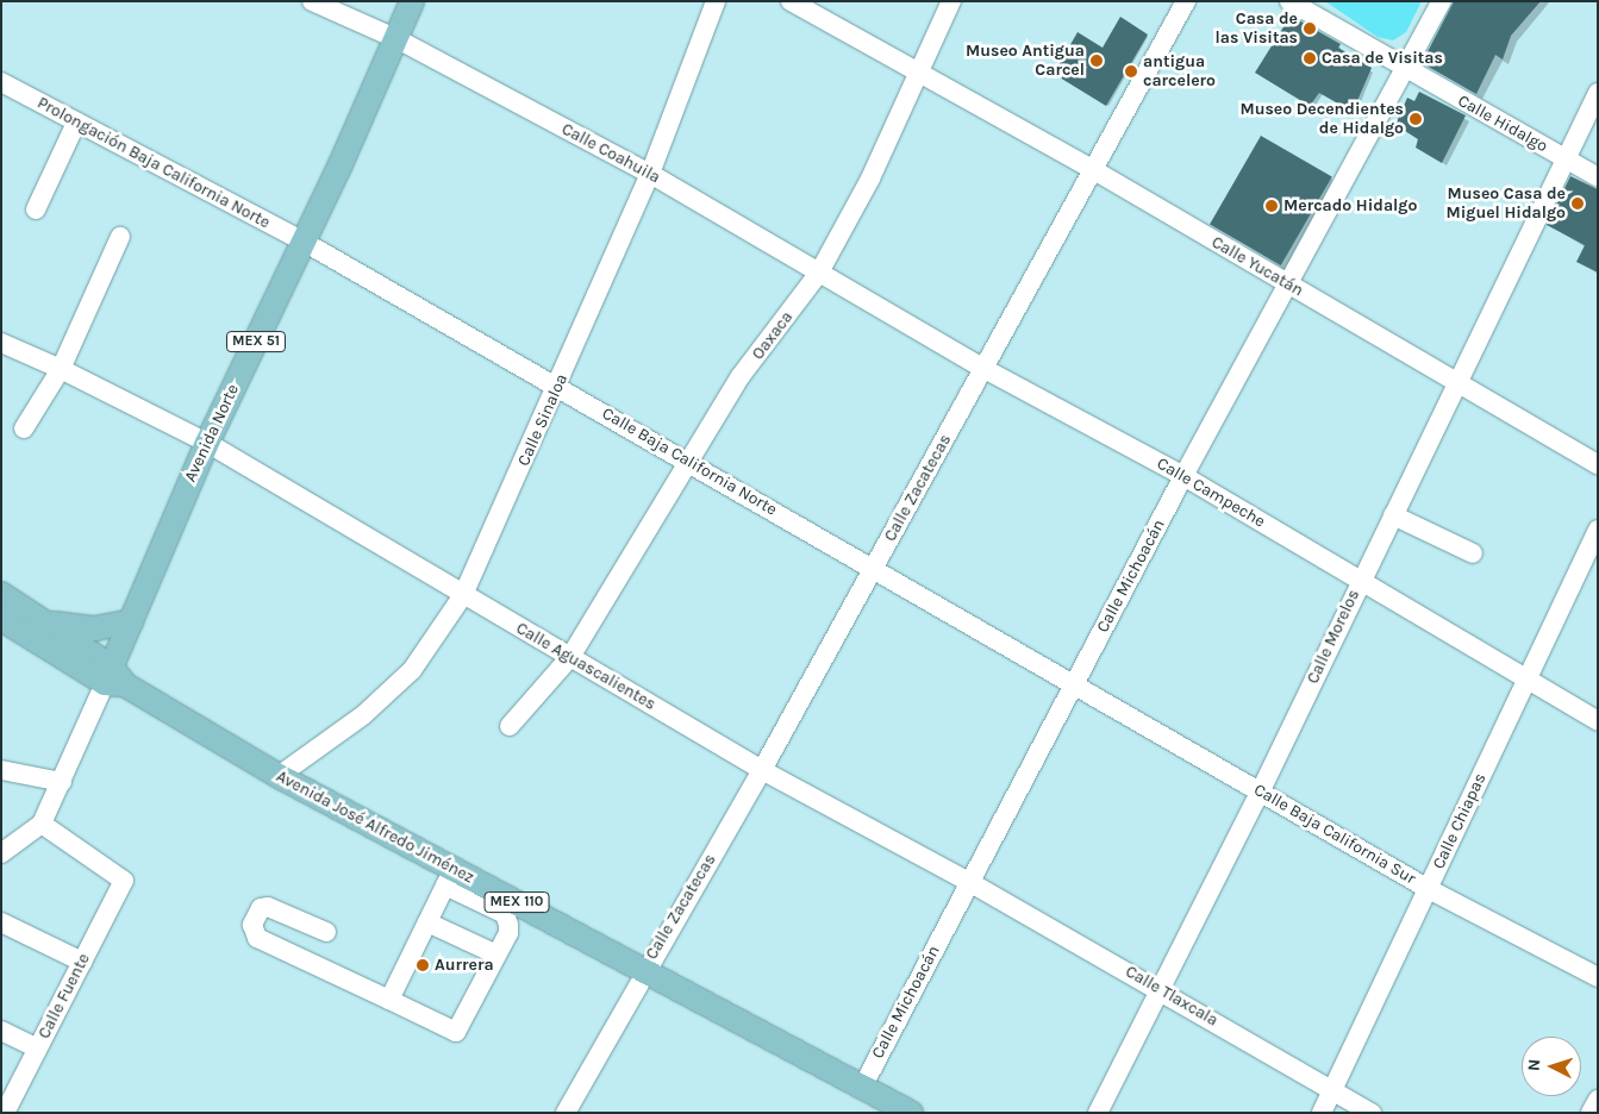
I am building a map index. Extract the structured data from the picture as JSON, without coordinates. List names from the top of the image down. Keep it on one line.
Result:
{"streets":{"main road":["MEX 51","Avenida Norte","Avenida José Alfredo Jiménez","MEX 110"],"street":["Calle Hidalgo","Calle Coahuila","Prolongación Baja California Norte","Calle Yucatán","Oaxaca","Calle Sinaloa","Calle Baja California Norte","Calle Zacatecas","Calle Campeche","Calle Michoacán","Calle Morelos","Calle Aguascalientes","Calle Chiapas","Calle Baja California Sur","Calle Fuente","Calle Tlaxcala"]},"crossings":[["Calle Hidalgo","Calle Michoacán"],["Calle Hidalgo","Calle Morelos"],["Calle Coahuila","Oaxaca"],["Calle Coahuila","Calle Sinaloa"],["Calle Coahuila","Avenida Norte"],["Calle Coahuila","Calle Campeche"],["Prolongación Baja California Norte","Avenida Norte"],["Prolongación Baja California Norte","Calle Baja California Norte"],["Calle Yucatán","Oaxaca"],["Calle Yucatán","Calle Zacatecas"],["Calle Yucatán","Calle Michoacán"],["Calle Yucatán","Calle Morelos"],["Oaxaca","Calle Baja California Norte"],["Oaxaca","Calle Campeche"],["Oaxaca","Calle Aguascalientes"],["Calle Sinaloa","Calle Baja California Norte"],["Calle Sinaloa","Calle Aguascalientes"],["Calle Sinaloa","Avenida José Alfredo Jiménez"],["Avenida Norte","Calle Baja California Norte"],["Avenida Norte","Calle Aguascalientes"],["Avenida Norte","Avenida José Alfredo Jiménez"],["Avenida Norte","Calle Fuente"],["Calle Baja California Norte","Calle Zacatecas"],["Calle Baja California Norte","Calle Michoacán"],["Calle Baja California Norte","Calle Baja California Sur"],["Calle Zacatecas","Calle Campeche"],["Calle Zacatecas","Calle Aguascalientes"],["Calle Zacatecas","Avenida José Alfredo Jiménez"],["Calle Campeche","Calle Michoacán"],["Calle Campeche","Calle Morelos"],["Calle Campeche","Calle Chiapas"],["Calle Michoacán","Calle Aguascalientes"],["Calle Michoacán","Avenida José Alfredo Jiménez"],["Calle Michoacán","Calle Baja California Sur"],["Calle Michoacán","Calle Tlaxcala"],["Calle Morelos","Calle Baja California Sur"],["Calle Morelos","Calle Tlaxcala"],["Calle Aguascalientes","Calle Tlaxcala"],["Calle Chiapas","Calle Baja California Sur"],["Calle Chiapas","Calle Tlaxcala"]],"places":["Casa de las Visitas","Casa de Visitas","Museo Antigua Carcel","antigua carcelero","Museo Decendientes de Hidalgo","Museo Casa de Miguel Hidalgo","Mercado Hidalgo","Aurrera"],"north":"left"}
